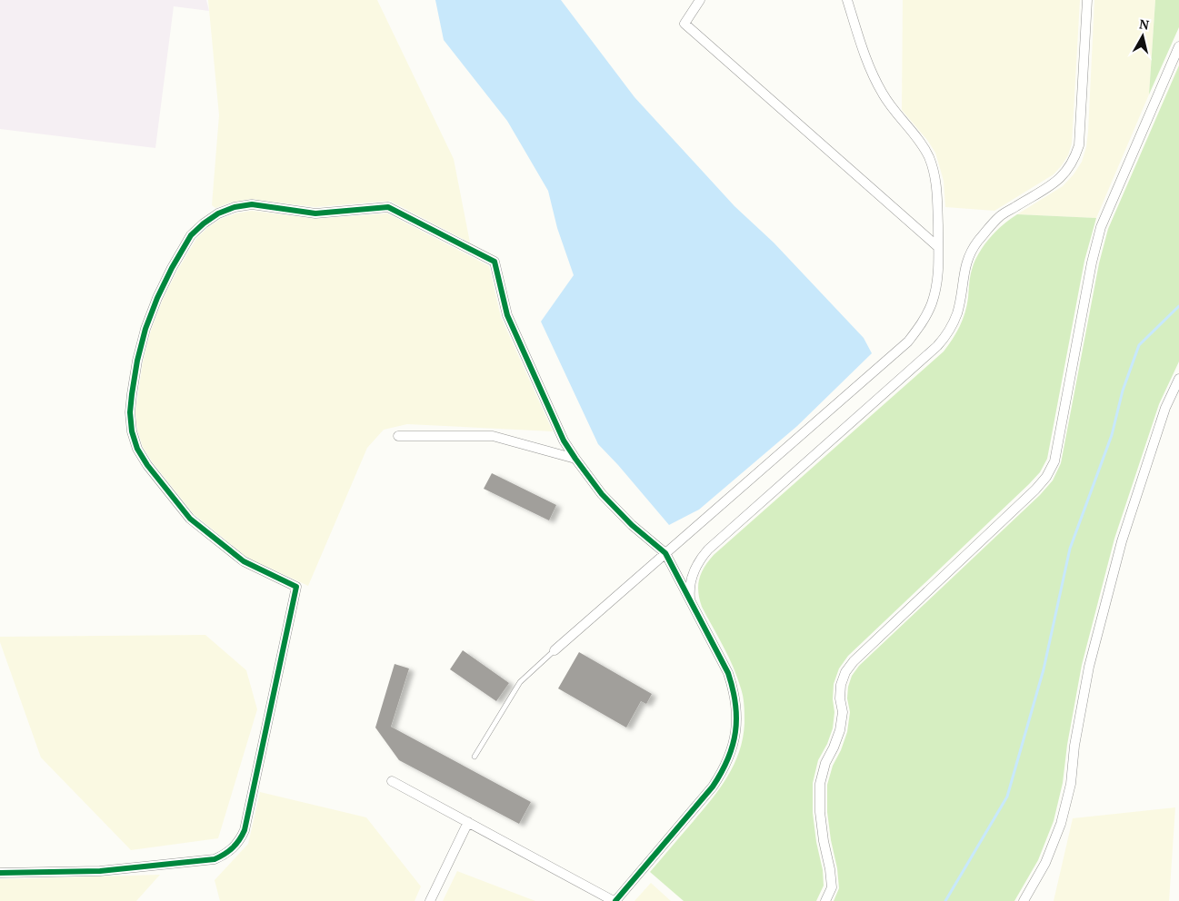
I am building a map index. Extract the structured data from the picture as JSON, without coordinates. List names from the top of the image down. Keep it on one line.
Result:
{"north":"top"}
